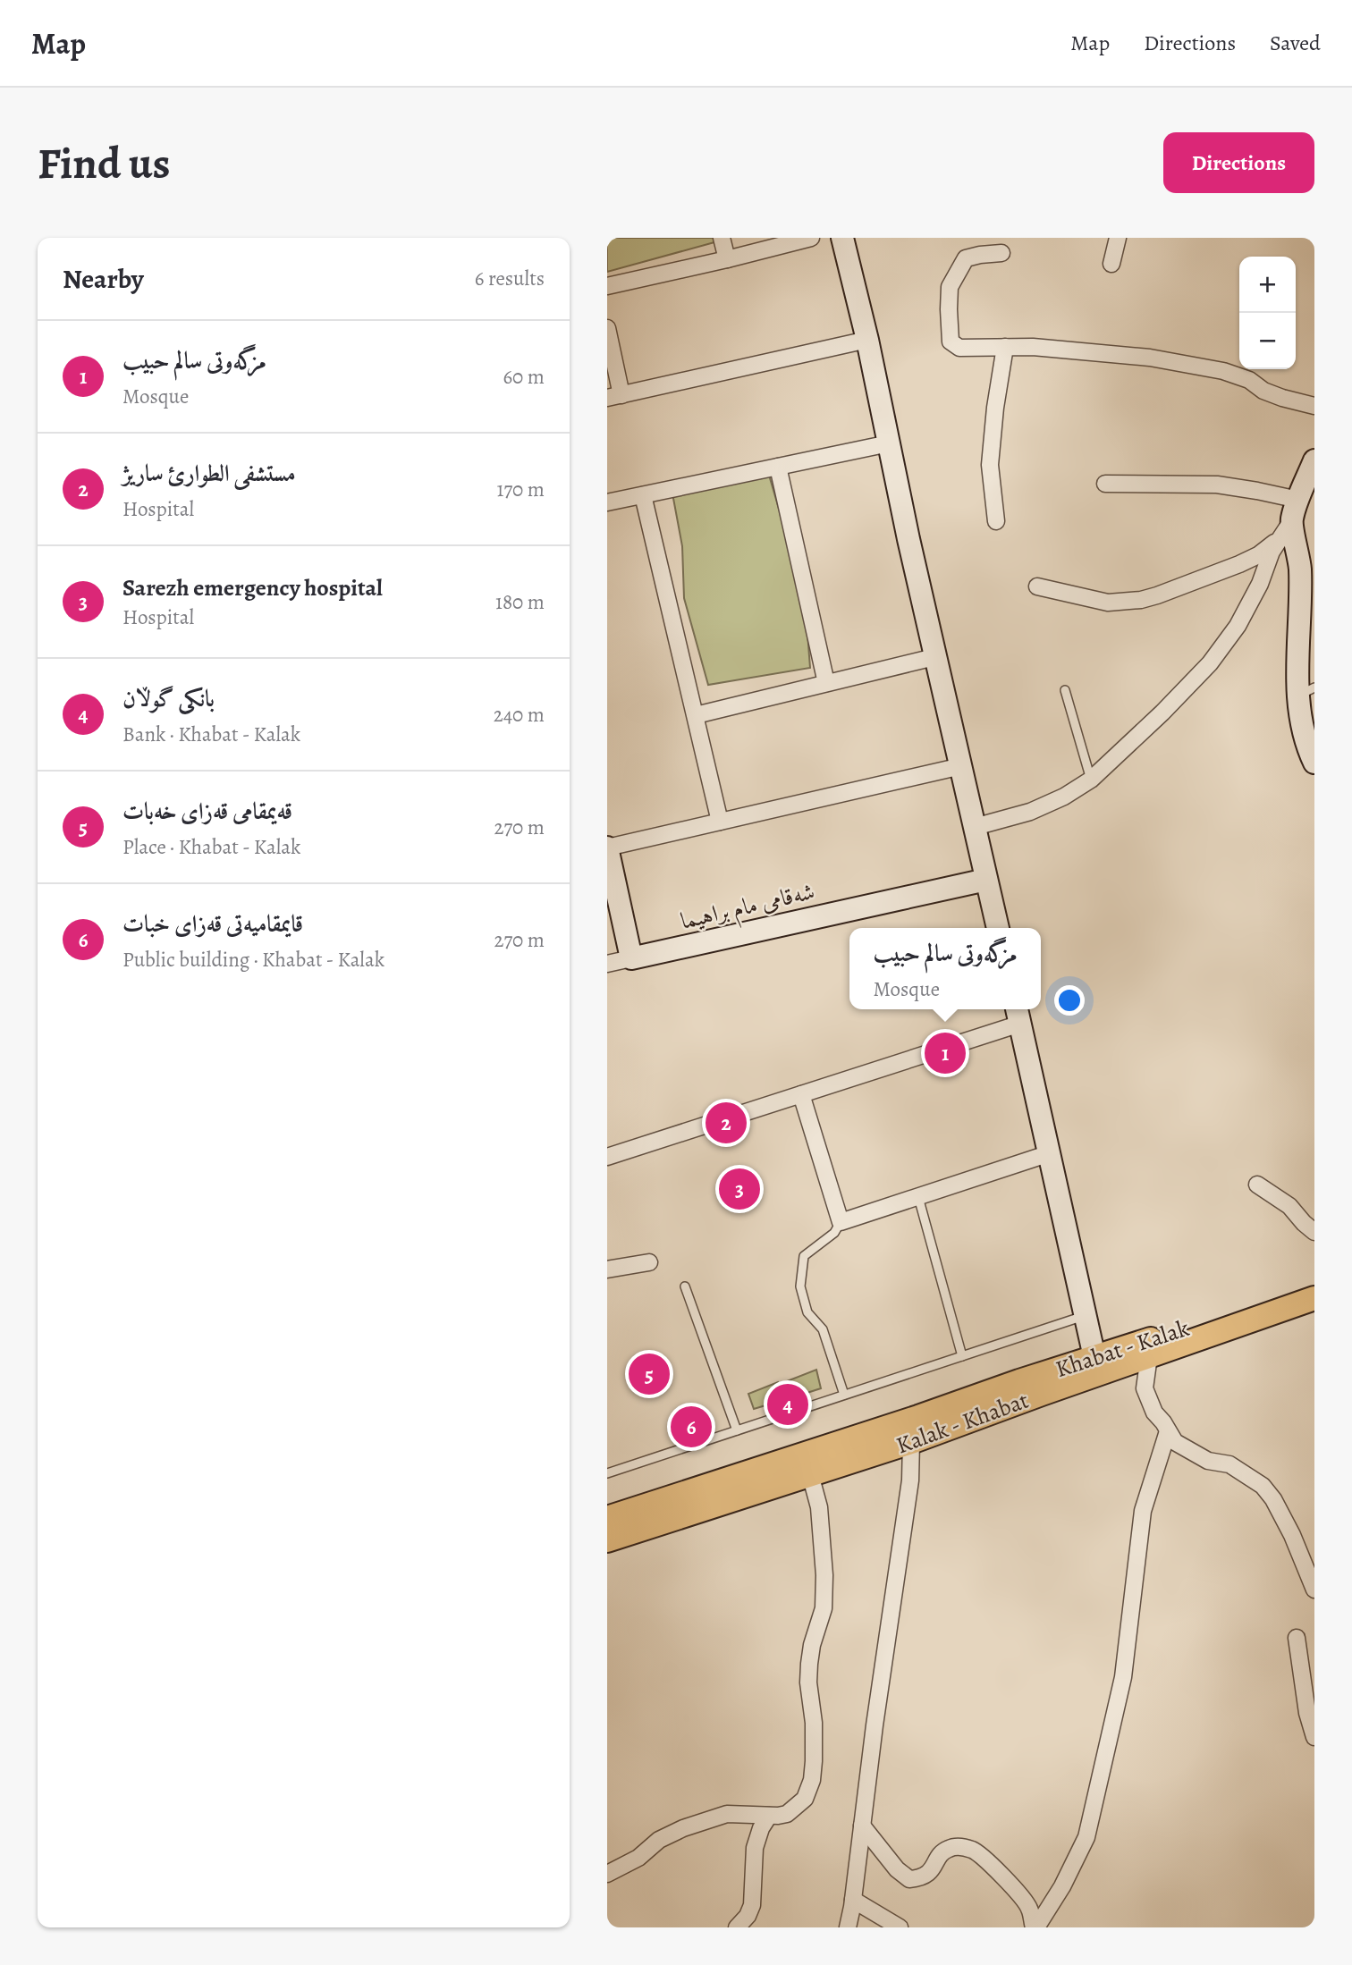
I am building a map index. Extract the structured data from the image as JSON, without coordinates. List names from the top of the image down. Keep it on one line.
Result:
{"streets":{"main road":["Khabat - Kalak","Kalak - Khabat"],"street":["شەقامی مام براهیما"]},"page":{"header":"Map","nav":["Map","Directions","Saved"],"buttons":"Directions","title":"Find us","heading":["Nearby","6 results"],"map_buttons":["+","−"],"list":[{"mark":"1","name":"مزگەوتی سالم حبیب","note":"Mosque","value":"60 m"},{"mark":"2","name":"مستشفى الطوارئ ساريژ","note":"Hospital","value":"170 m"},{"mark":"3","name":"Sarezh emergency hospital","note":"Hospital","value":"180 m"},{"mark":"4","name":"بانکی گوڵان","note":"Bank · Khabat - Kalak","value":"240 m"},{"mark":"5","name":"قەیمقامی قەزای خەبات","note":"Place · Khabat - Kalak","value":"270 m"},{"mark":"6","name":"قایمقامیەتى قەزای خبات","note":"Public building · Khabat - Kalak","value":"270 m"}],"popup":["مزگەوتی سالم حبیب","Mosque"],"pins":["1","2","3","5","4","6"]}}
